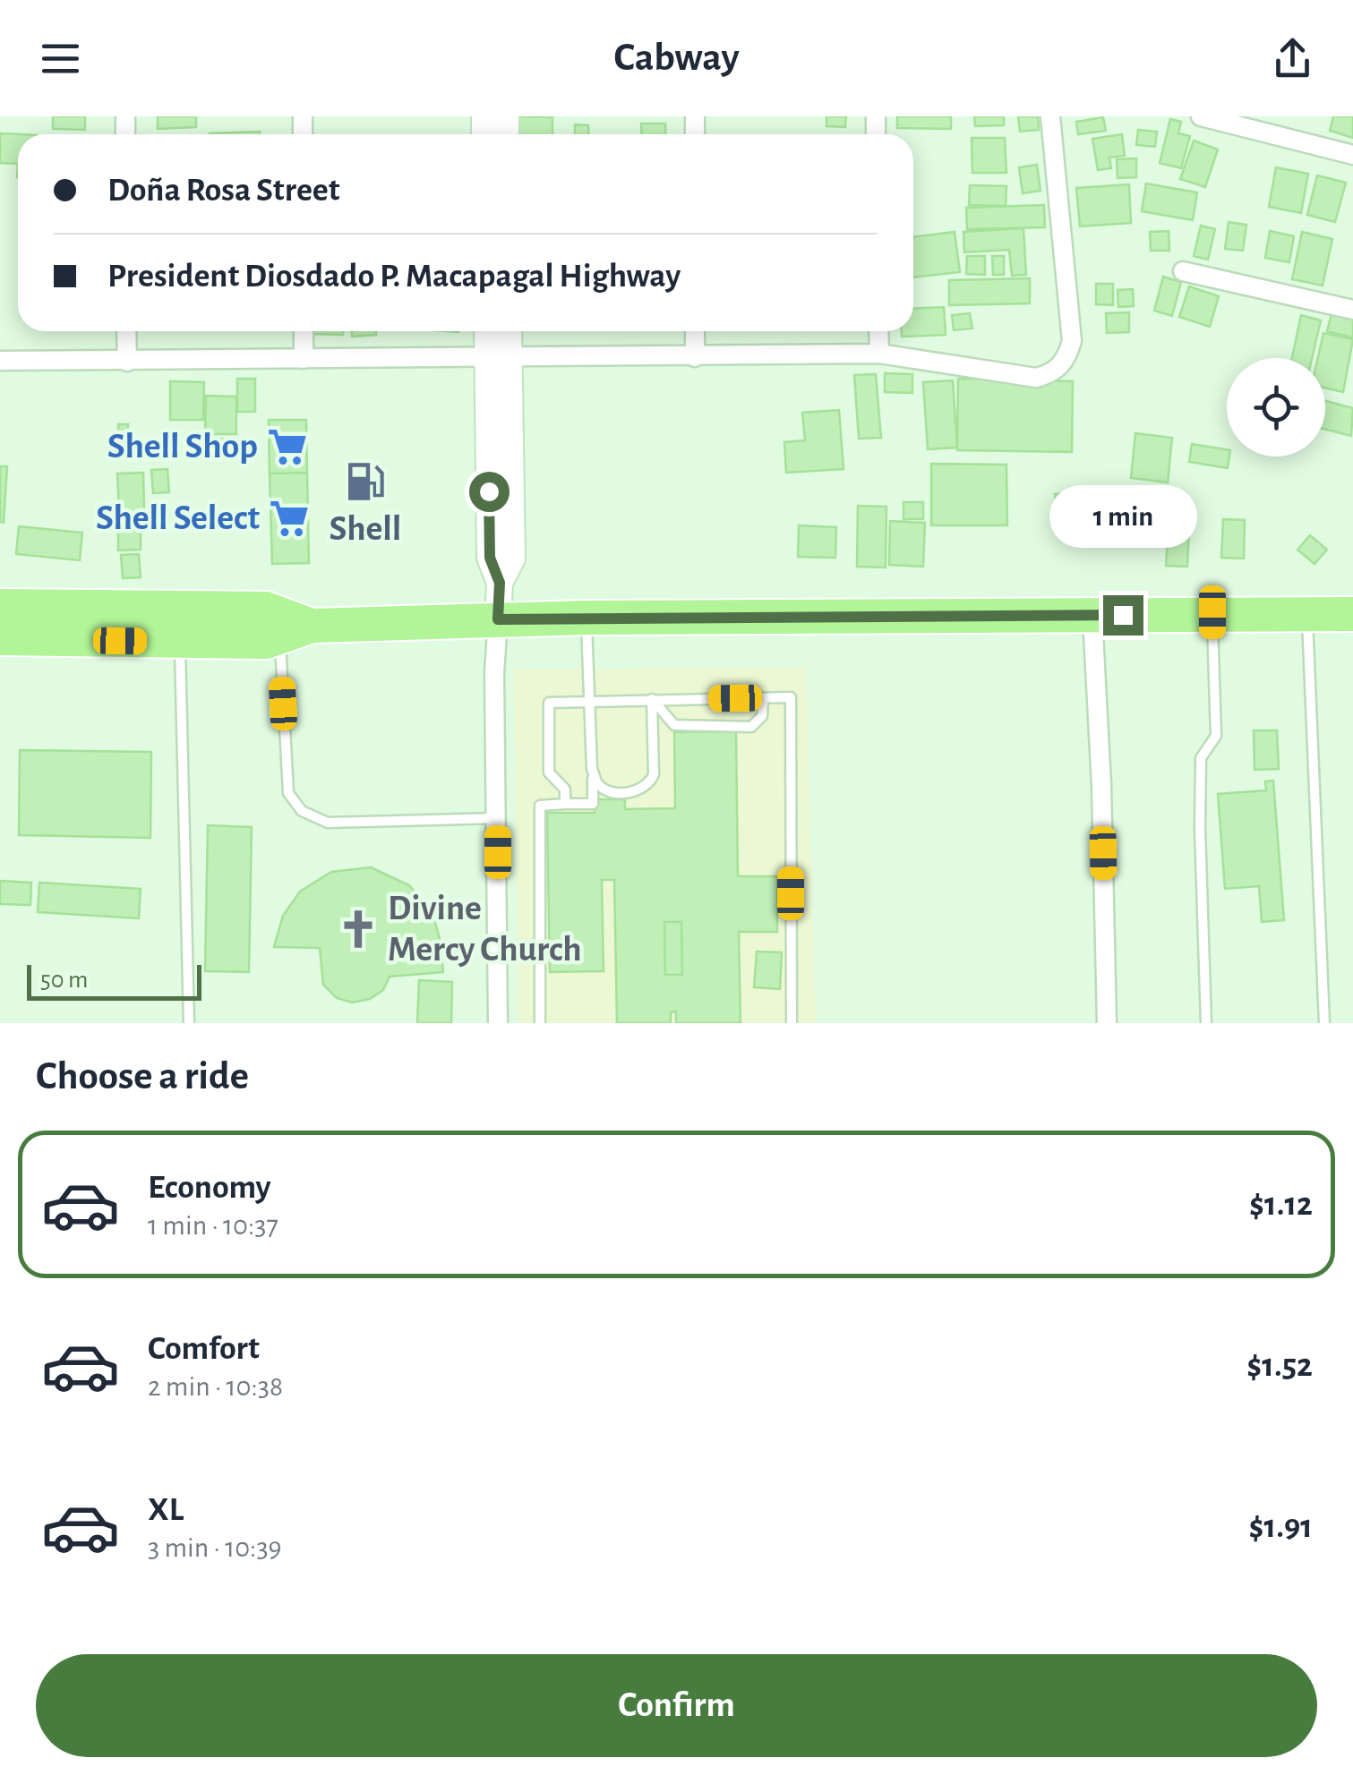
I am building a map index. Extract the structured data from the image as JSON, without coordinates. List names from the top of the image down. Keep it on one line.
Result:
{"places":{"supermarket":["Shell Shop","Shell Select"],"fuel station":["Shell"],"church":["Divine Mercy Church"]},"scale_bar":"50 m","page":{"header":"Cabway","banner":["Doña Rosa Street","President Diosdado P. Macapagal Highway"],"bubble":"1 min","scale":"50 m","heading":"Choose a ride","list":[{"name":"Economy","note":"1 min · 10:37","value":"$1.12"},{"name":"Comfort","note":"2 min · 10:38","value":"$1.52"},{"name":"XL","note":"3 min · 10:39","value":"$1.91"}],"buttons":"Confirm"}}
